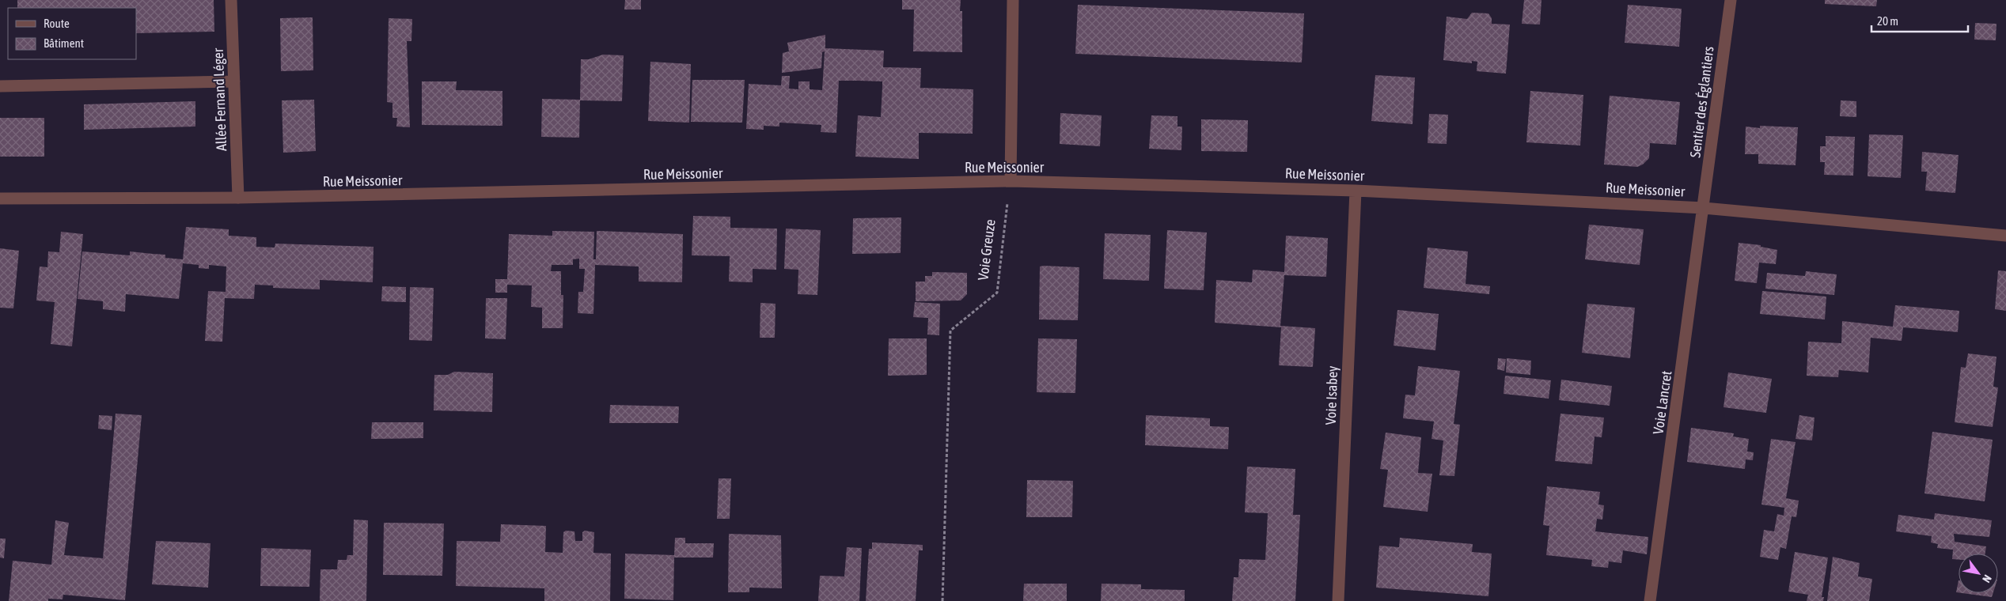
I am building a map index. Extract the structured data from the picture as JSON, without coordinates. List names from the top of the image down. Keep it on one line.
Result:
{"streets":{"street":["Allée Fernand Léger","Sentier des Églantiers","Rue Meissonier","Voie Isabey","Voie Lancret"],"path":["Voie Greuze"]},"crossings":[["Allée Fernand Léger","Rue Meissonier"],["Sentier des Églantiers","Rue Meissonier"],["Sentier des Églantiers","Voie Lancret"],["Rue Meissonier","Voie Greuze"],["Rue Meissonier","Voie Isabey"],["Rue Meissonier","Voie Lancret"]],"legend":["Route","Bâtiment"],"scale_bar":"20 m","north":"bottom right"}
